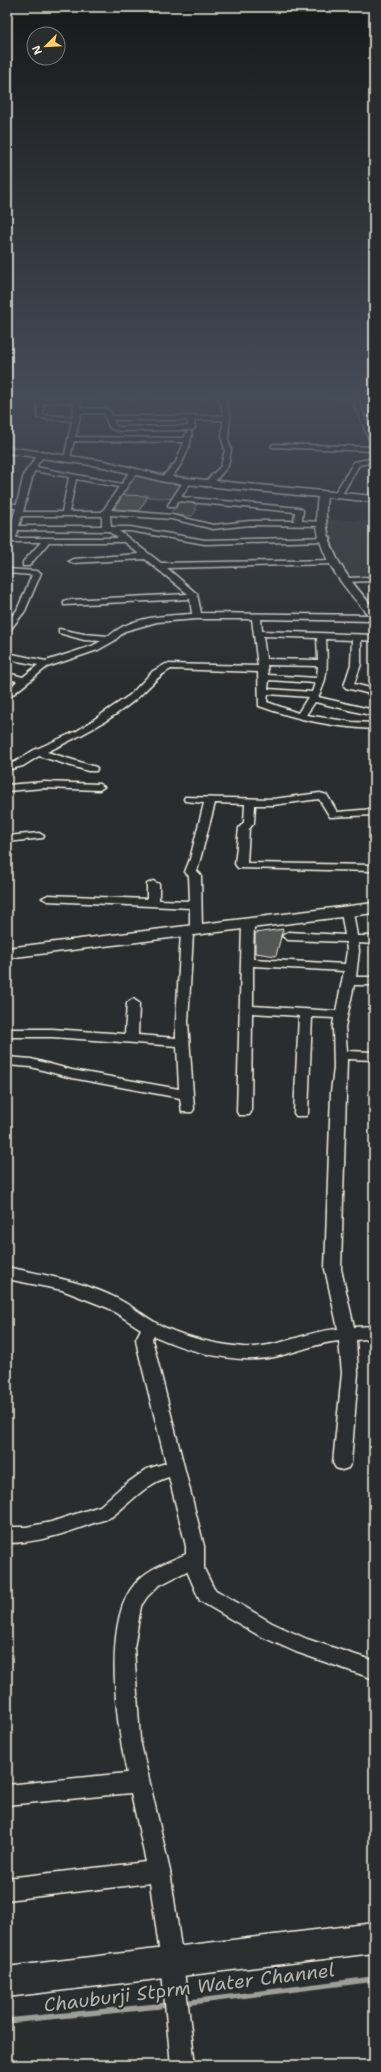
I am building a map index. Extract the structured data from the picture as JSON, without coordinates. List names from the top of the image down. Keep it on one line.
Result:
{"water":["Chauburji Stprm Water Channel"],"north":"bottom left"}
